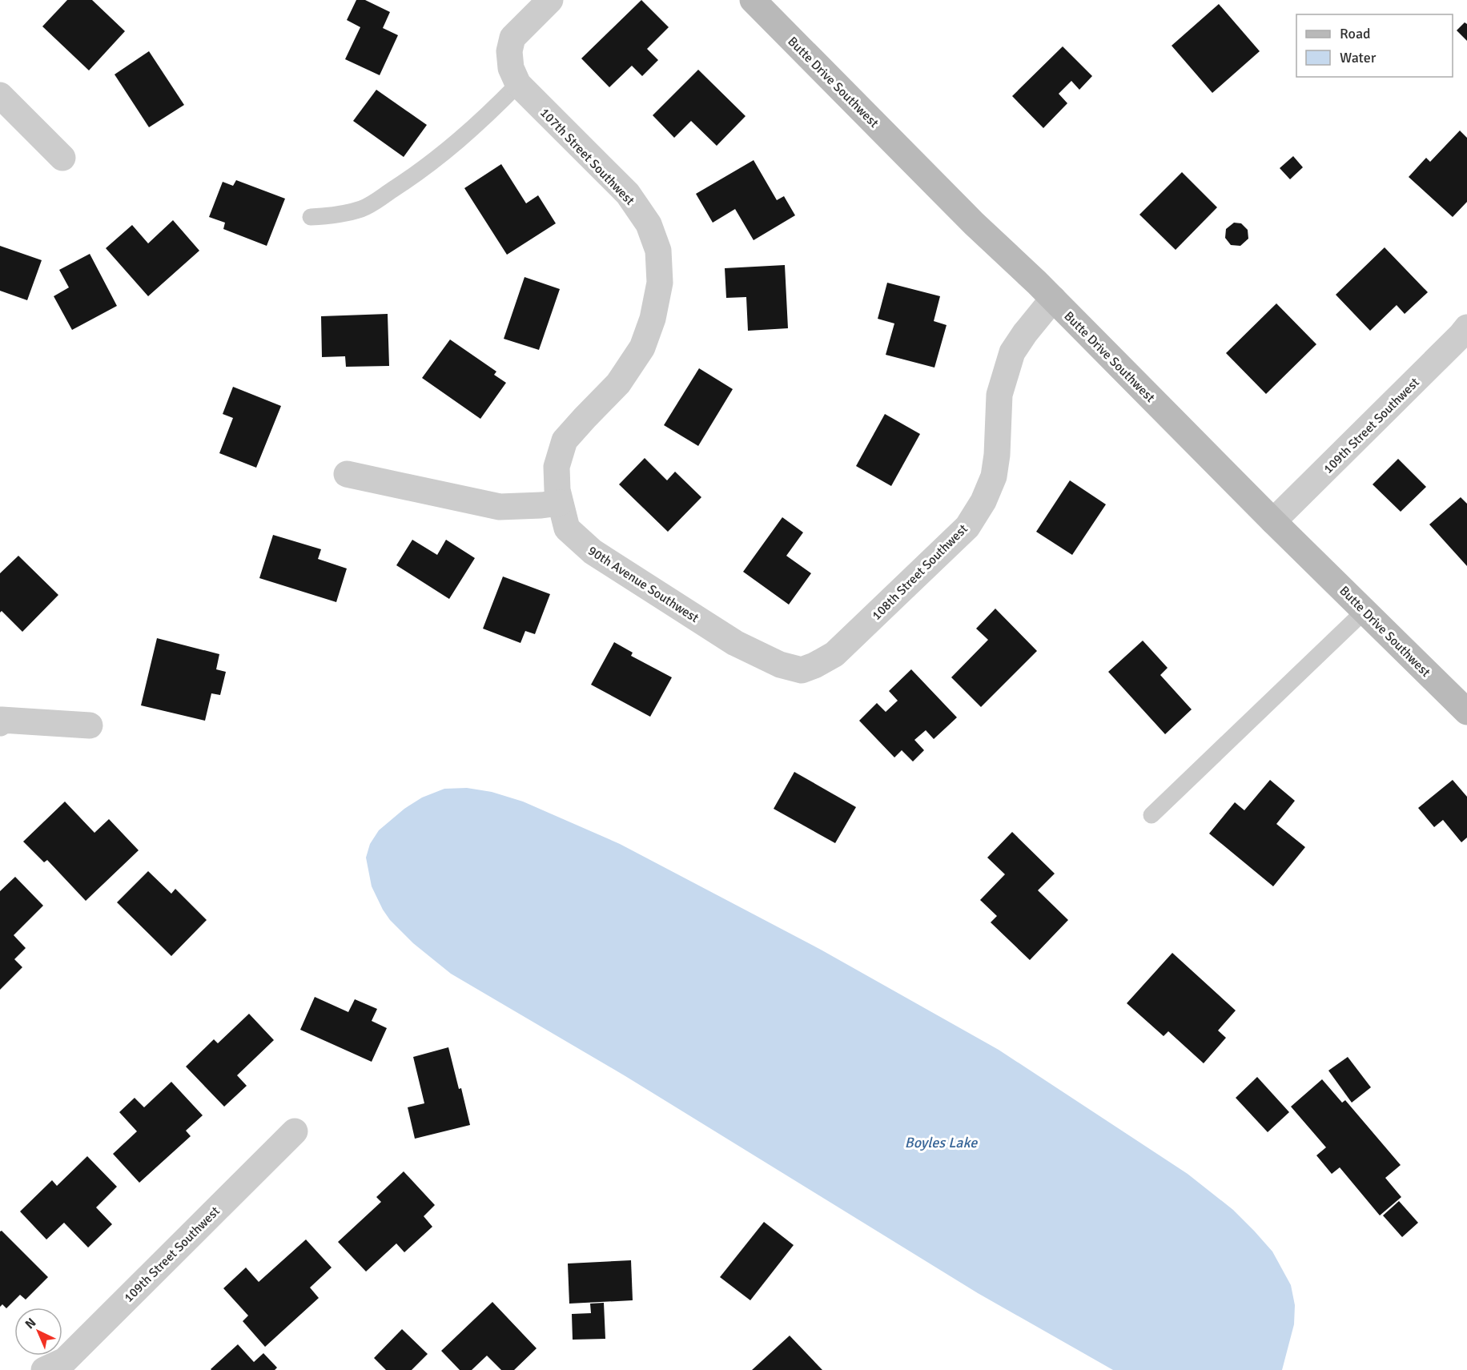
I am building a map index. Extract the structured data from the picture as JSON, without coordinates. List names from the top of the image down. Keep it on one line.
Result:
{"streets":{"street":["Butte Drive Southwest","107th Street Southwest","109th Street Southwest","108th Street Southwest","90th Avenue Southwest"]},"crossings":[["Butte Drive Southwest","109th Street Southwest"],["Butte Drive Southwest","108th Street Southwest"],["107th Street Southwest","90th Avenue Southwest"],["108th Street Southwest","90th Avenue Southwest"]],"water":["Boyles Lake"],"legend":["Road","Water"],"north":"top left"}
